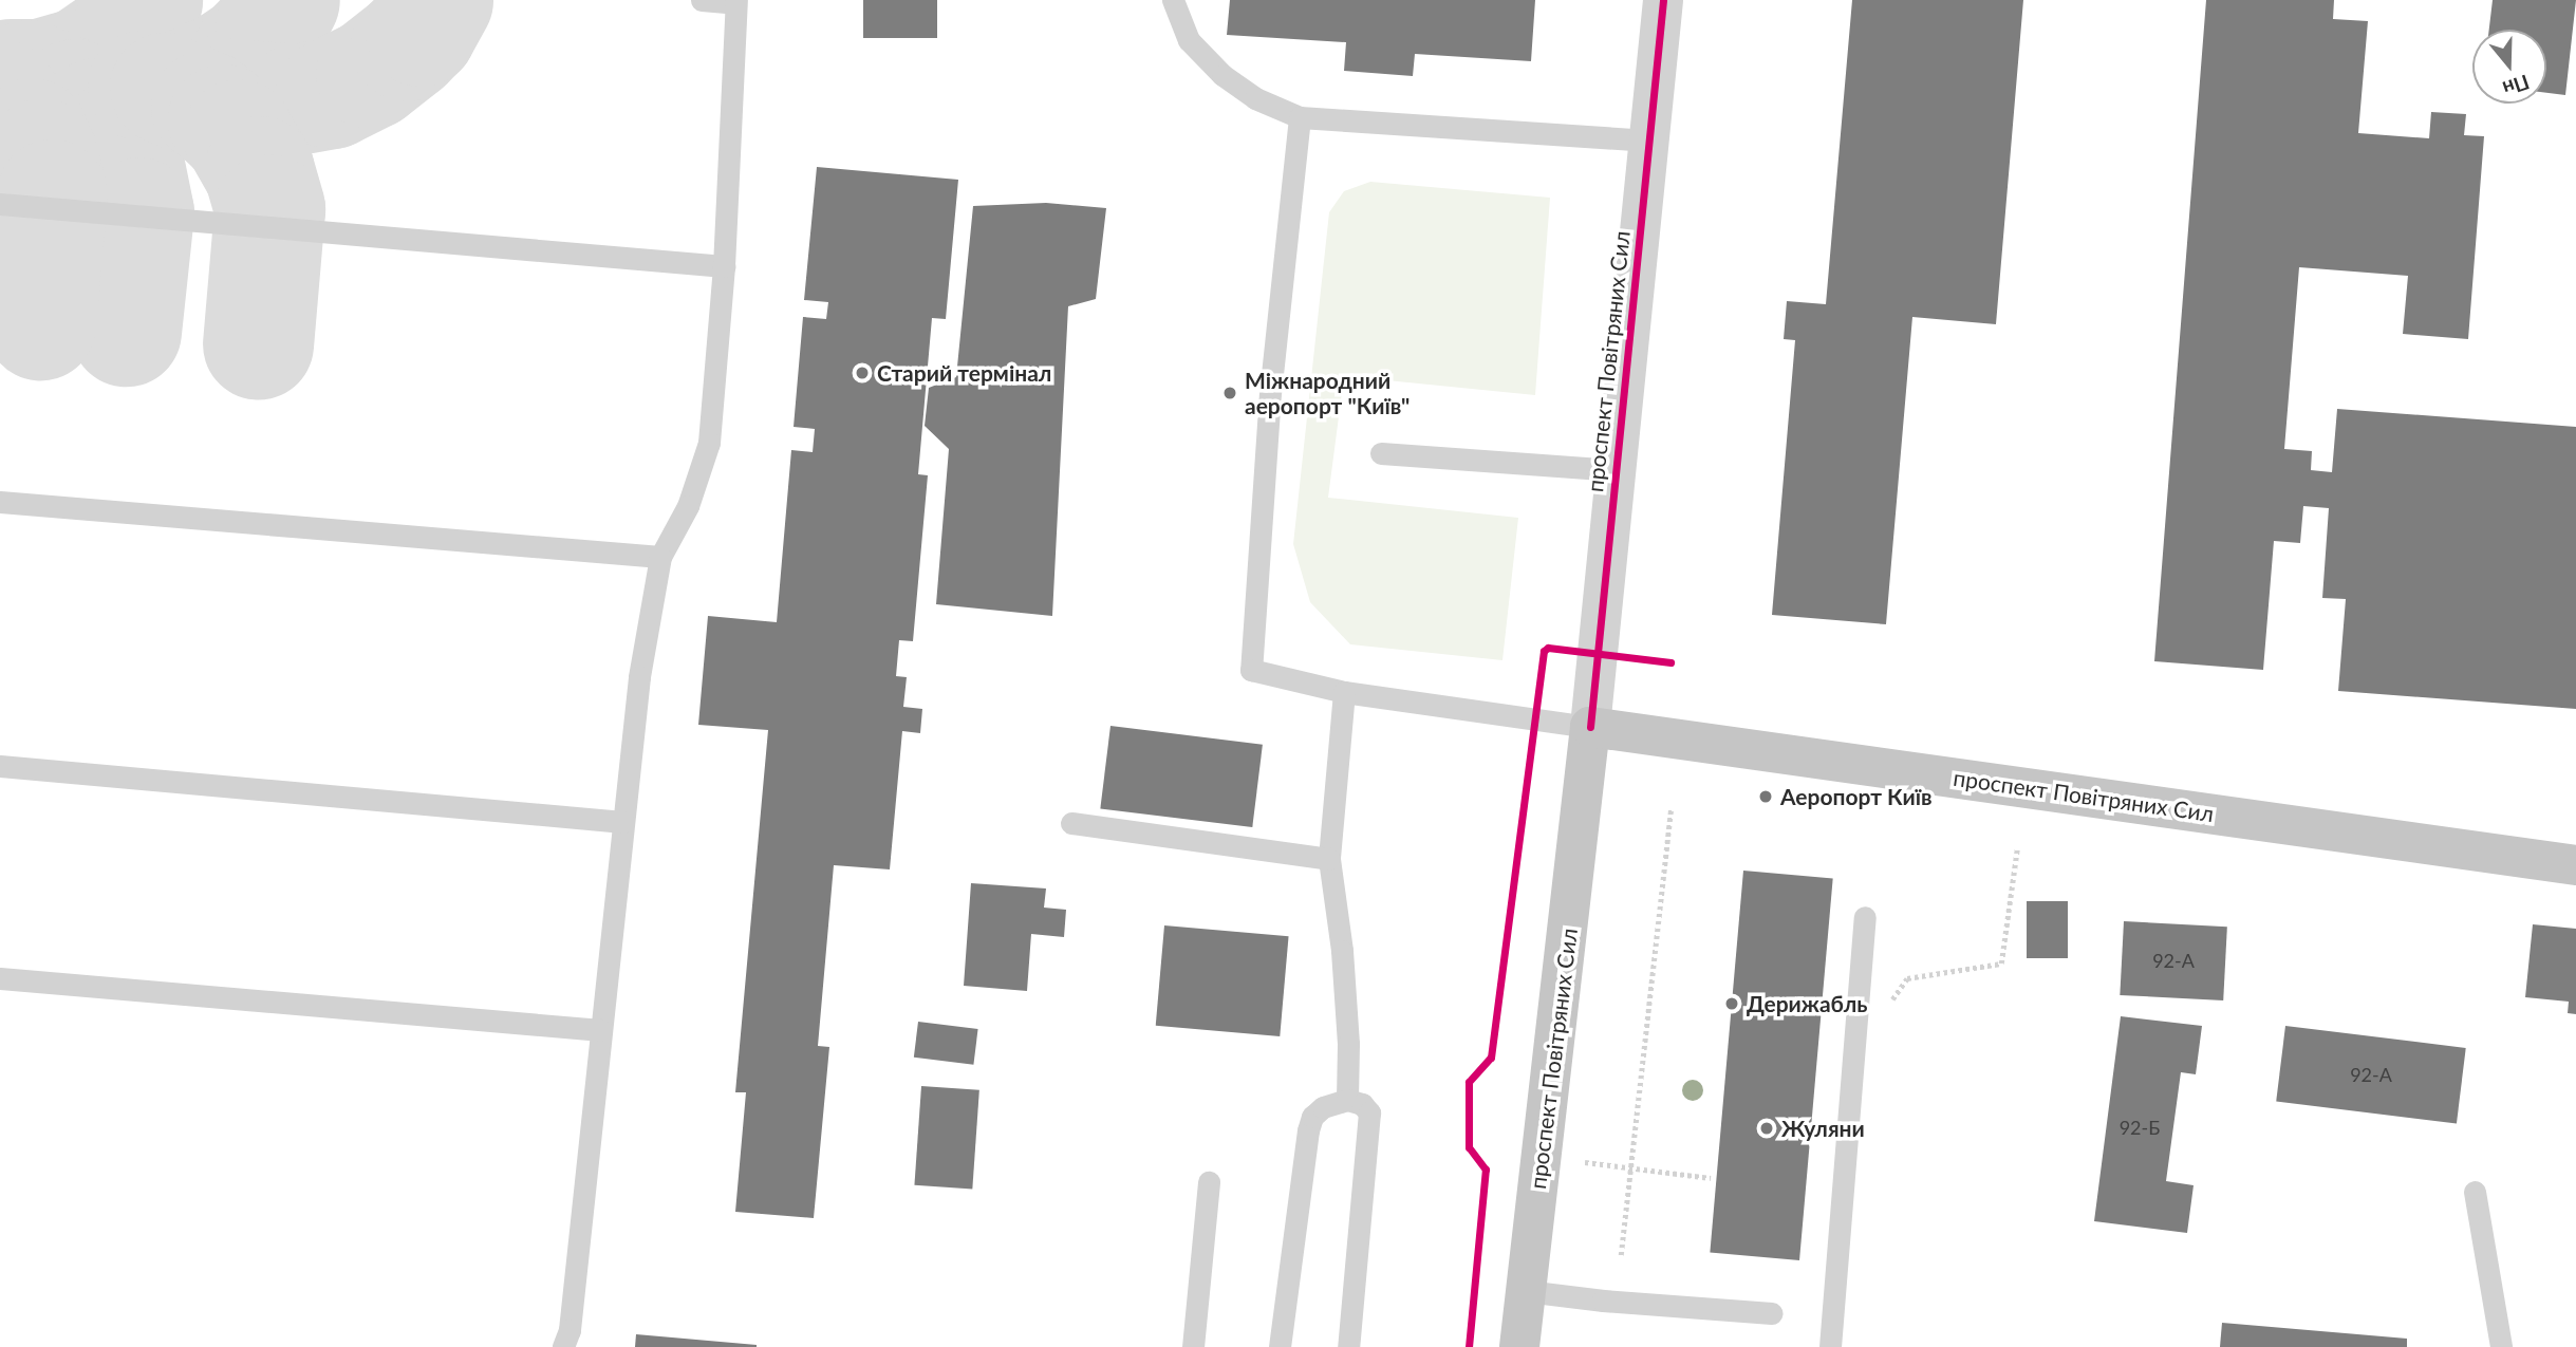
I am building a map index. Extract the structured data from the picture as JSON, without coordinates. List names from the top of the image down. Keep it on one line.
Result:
{"streets":{"main road":["проспект Повітряних Сил"]},"places":["Старий термінал","Міжнародний аеропорт \"Київ\"","Аеропорт Київ","Дерижабль","Жуляни"],"house_numbers":["92-А","92-А","92-Б"],"north":"bottom"}
